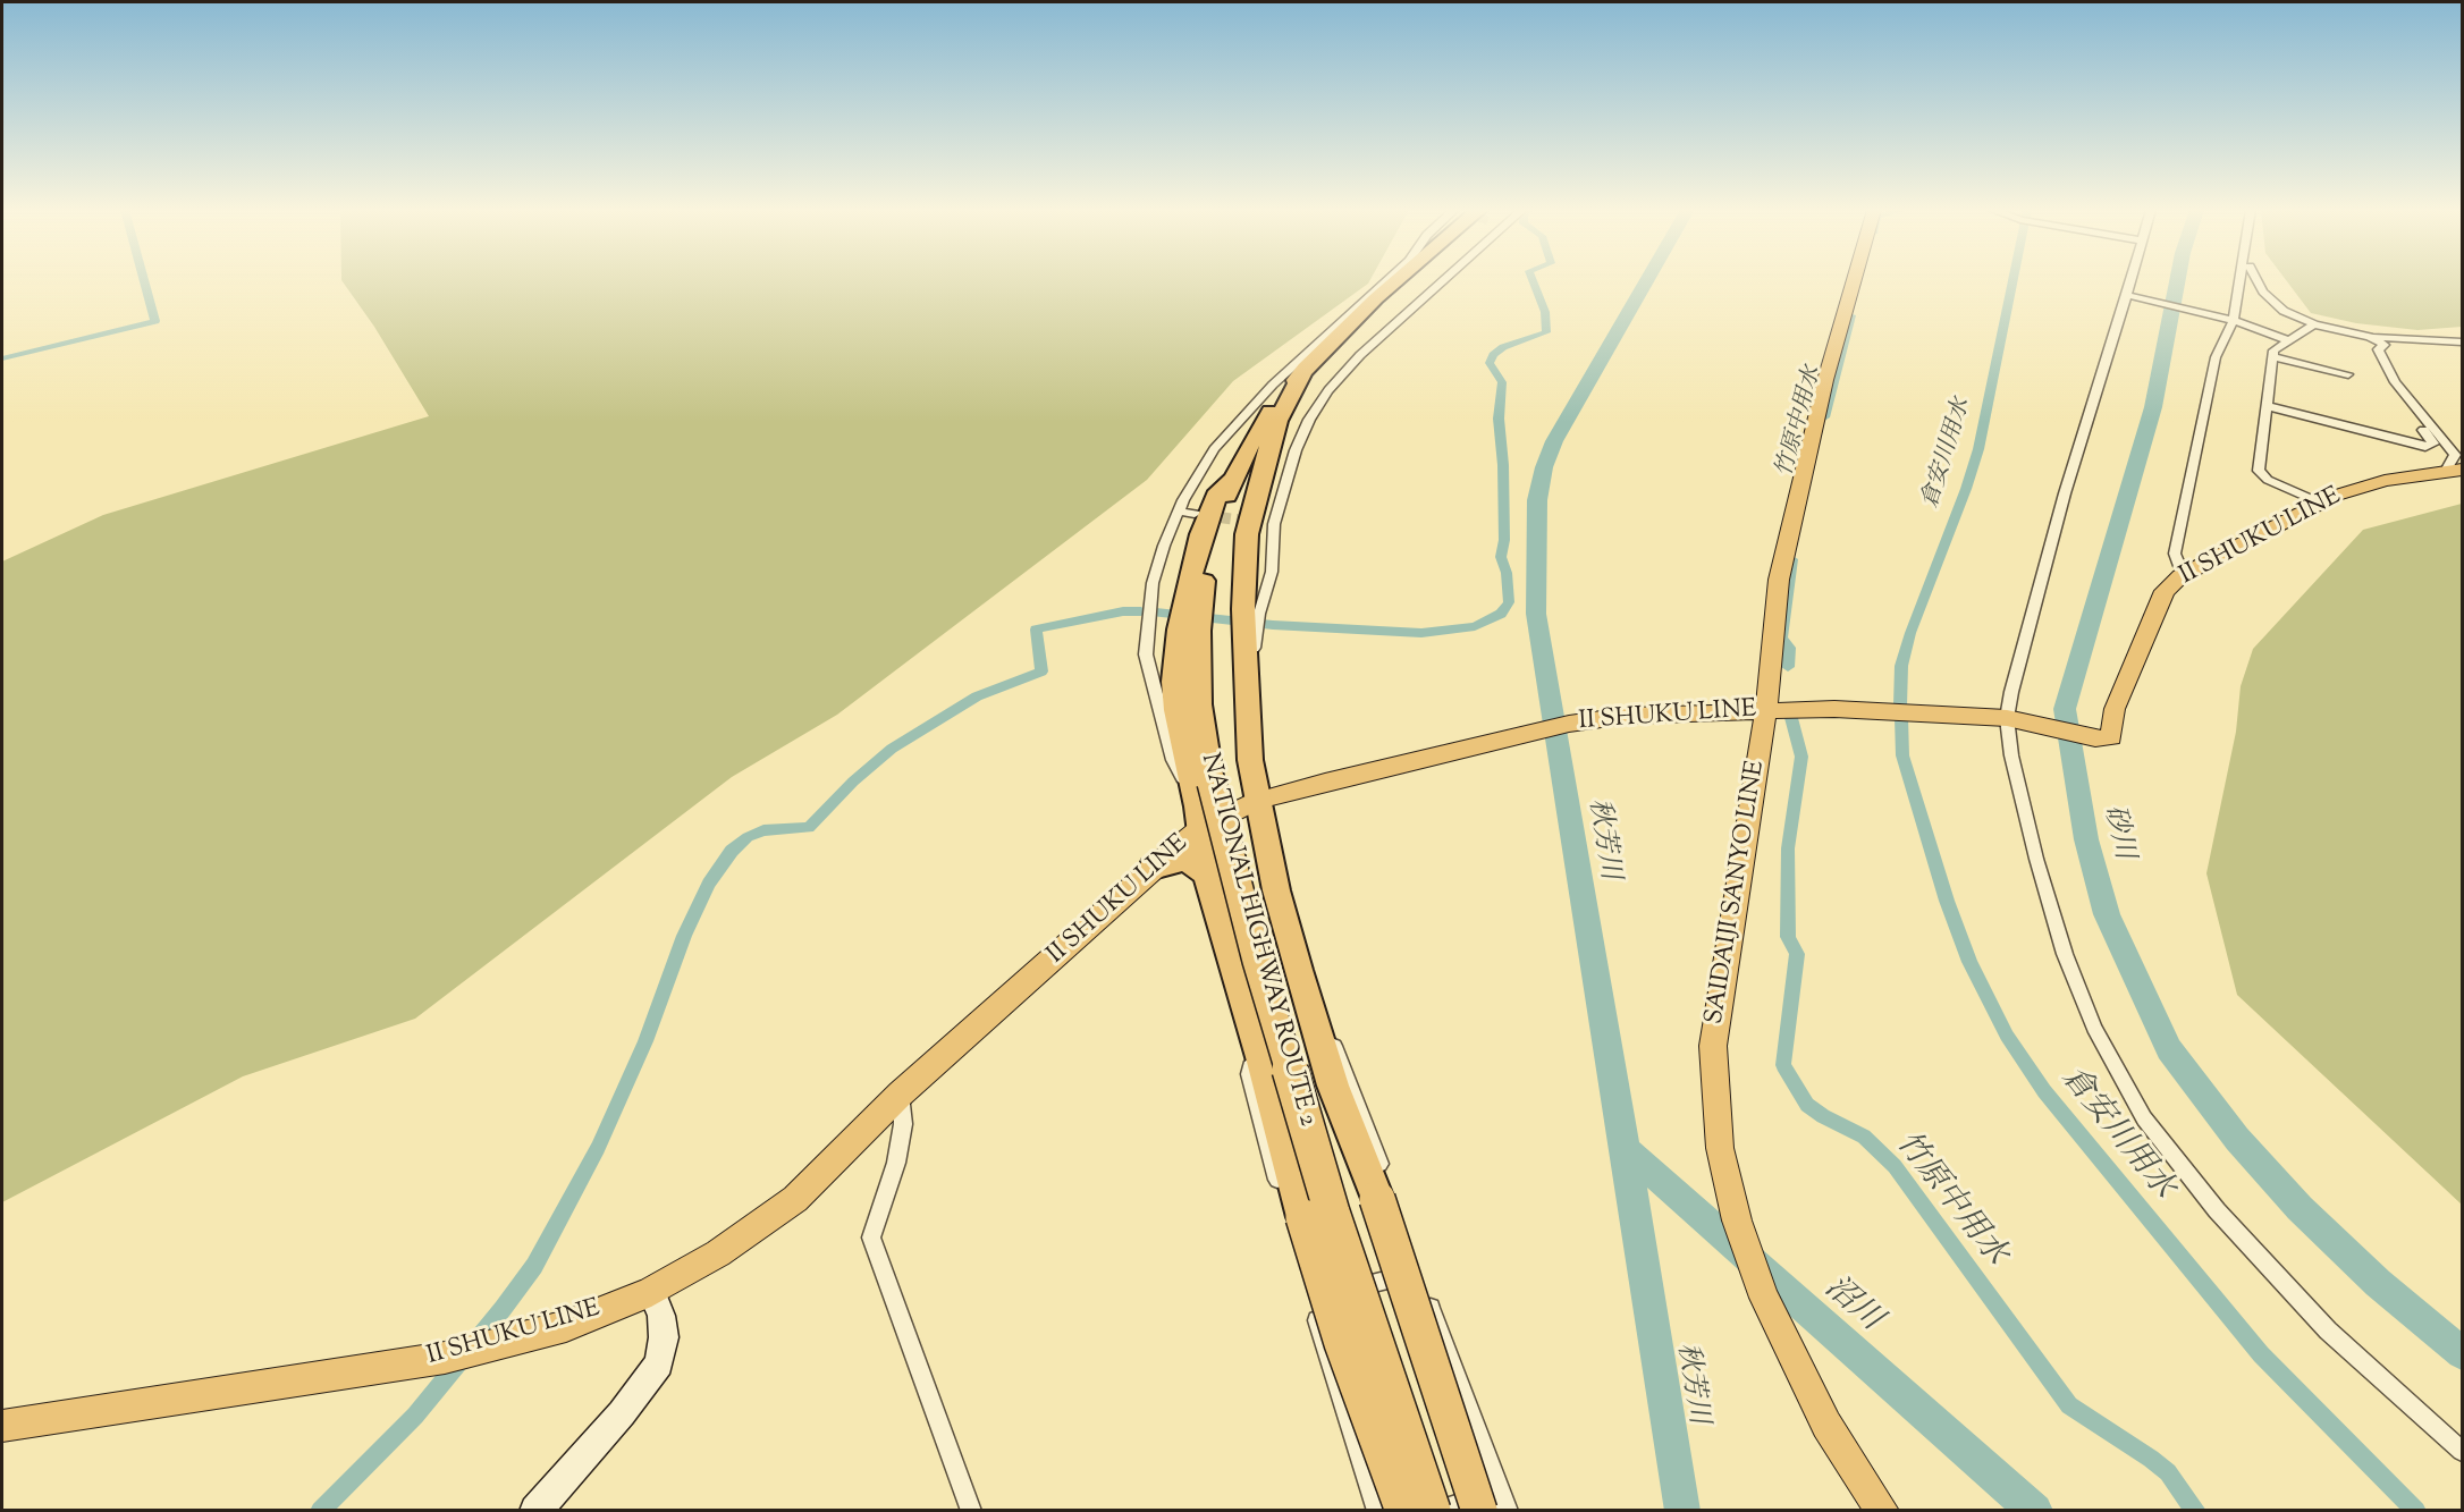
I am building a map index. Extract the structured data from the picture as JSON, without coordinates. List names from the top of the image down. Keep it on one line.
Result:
{"streets":{"highway":["NATIONAL HIGHWAY ROUTE 2"],"main road":["II SHUKU LINE","SAIDAIJI SANYO LINE"]},"crossings":[["II SHUKU LINE","SAIDAIJI SANYO LINE"],["II SHUKU LINE","NATIONAL HIGHWAY ROUTE 2"]],"water":["竹原中用水","倉安川用水","砂川","秋芳川","沼川"]}
